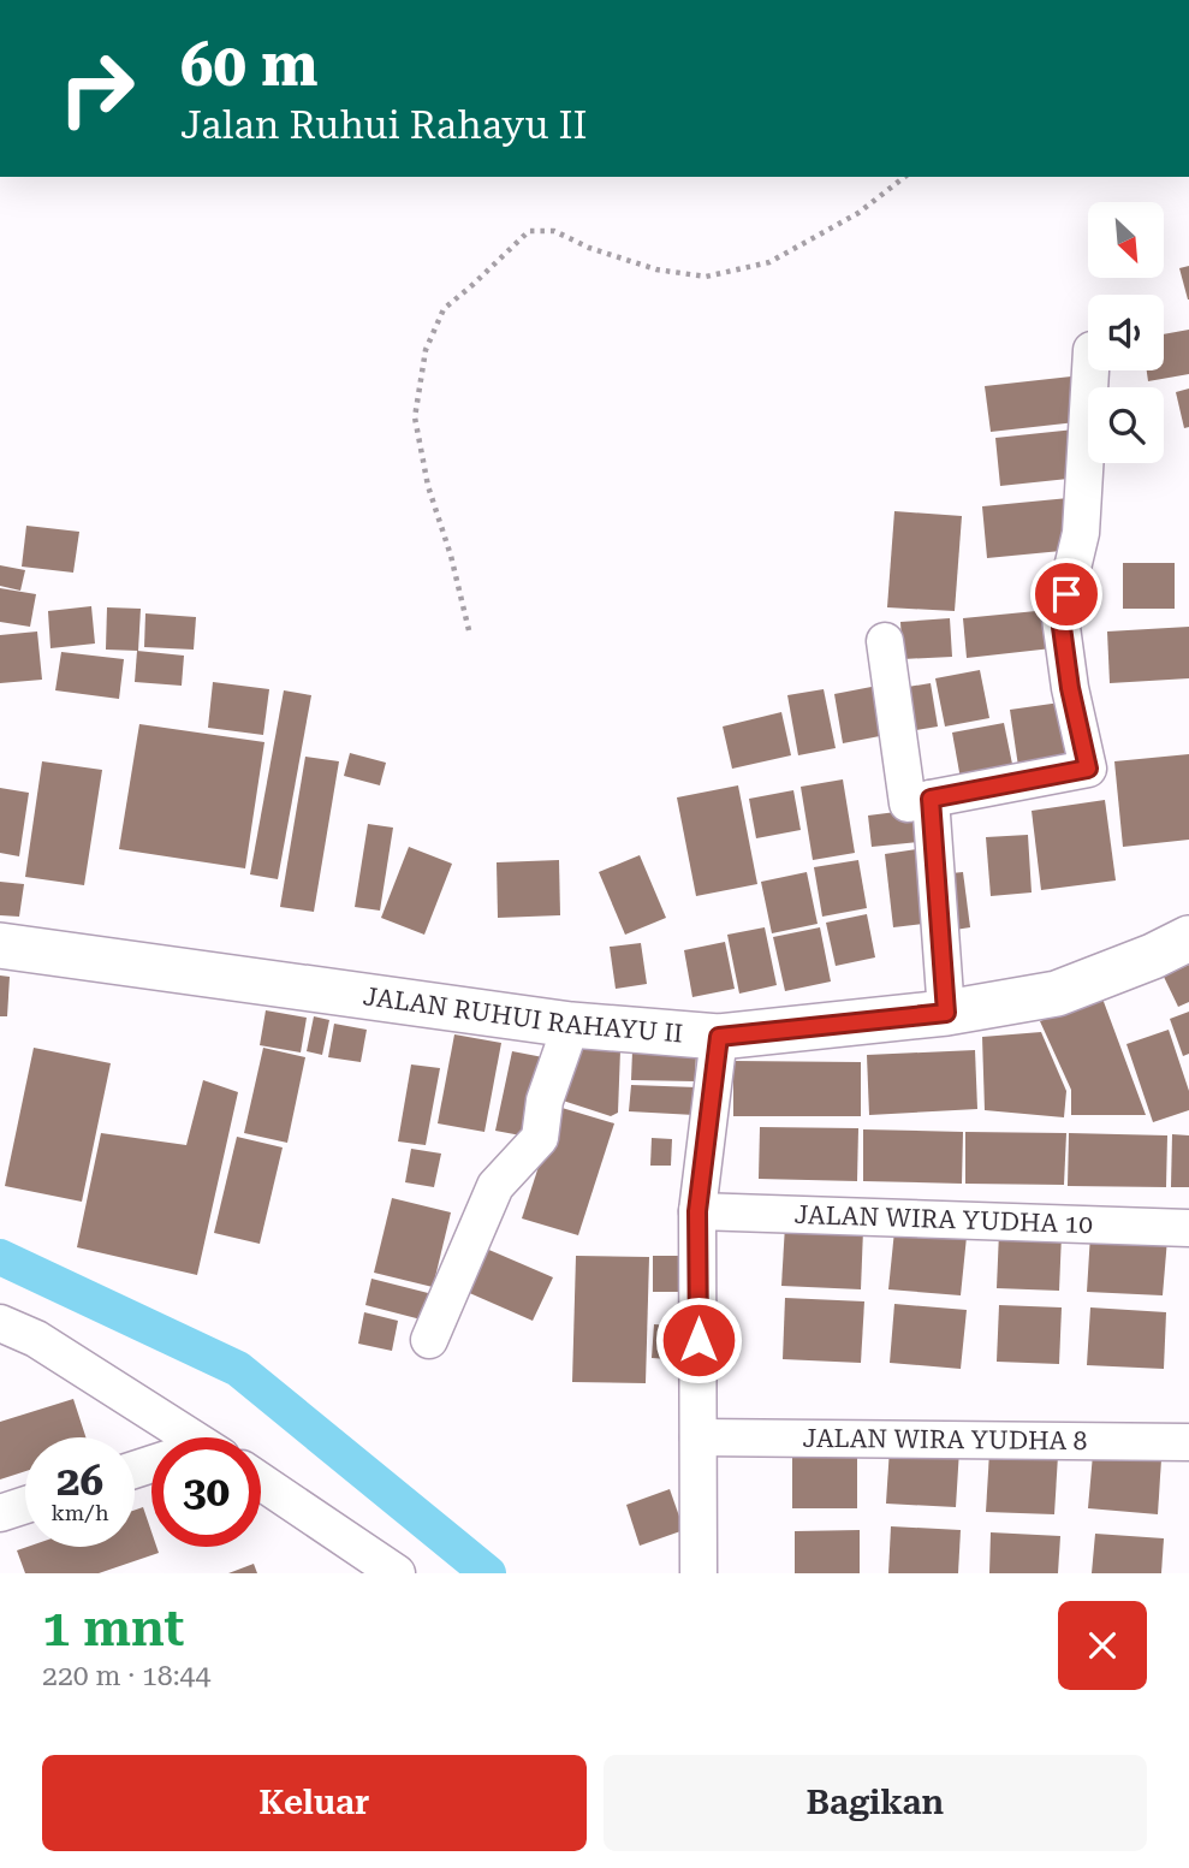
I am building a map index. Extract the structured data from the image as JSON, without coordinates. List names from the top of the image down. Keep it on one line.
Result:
{"streets":{"street":["JALAN RUHUI RAHAYU II","JALAN WIRA YUDHA 10","JALAN WIRA YUDHA 8"]},"north":"bottom right","page":{"turn":["60 m","Jalan Ruhui Rahayu II"],"speed":"26 km/h","limit":"30","heading":["1 mnt","220 m · 18:44"],"buttons":["Keluar","Bagikan"]}}
